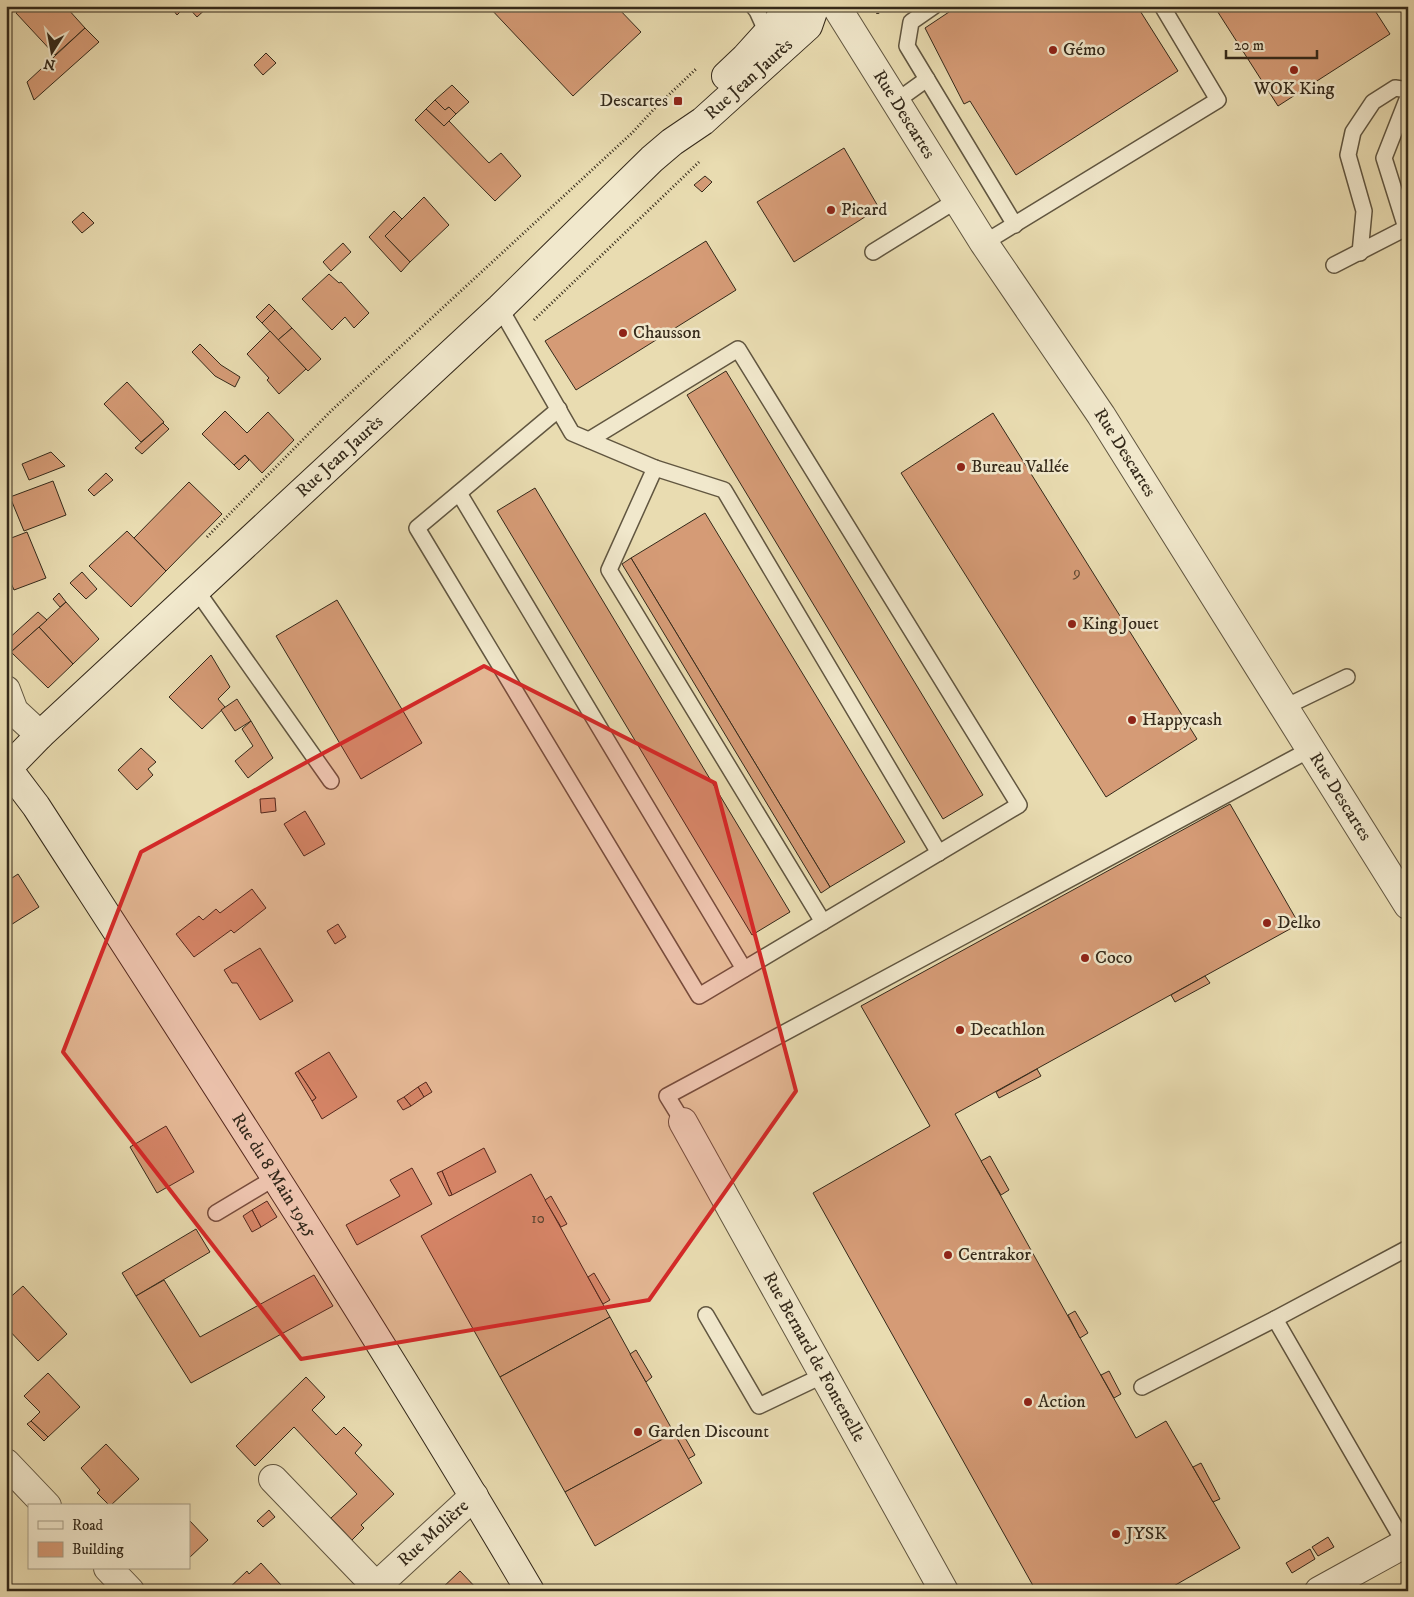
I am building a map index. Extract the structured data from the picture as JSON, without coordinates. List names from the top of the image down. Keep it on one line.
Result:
{"streets":{"main road":["Rue Jean Jaurès","Rue Descartes","Rue du 8 Main 1945","Rue Bernard de Fontenelle","Rue Molière"]},"crossings":[["Rue Jean Jaurès","Rue du 8 Main 1945"],["Rue du 8 Main 1945","Rue Molière"]],"places":{"other":["Gémo","WOK King","Picard","Chausson","Bureau Vallée","King Jouet","Happycash","Delko","Coco","Decathlon","Centrakor","Action","Garden Discount","JYSK"],"transit":["Descartes"]},"house_numbers":["9","10"],"legend":["Road","Building"],"scale_bar":"20 m","north":"bottom"}
